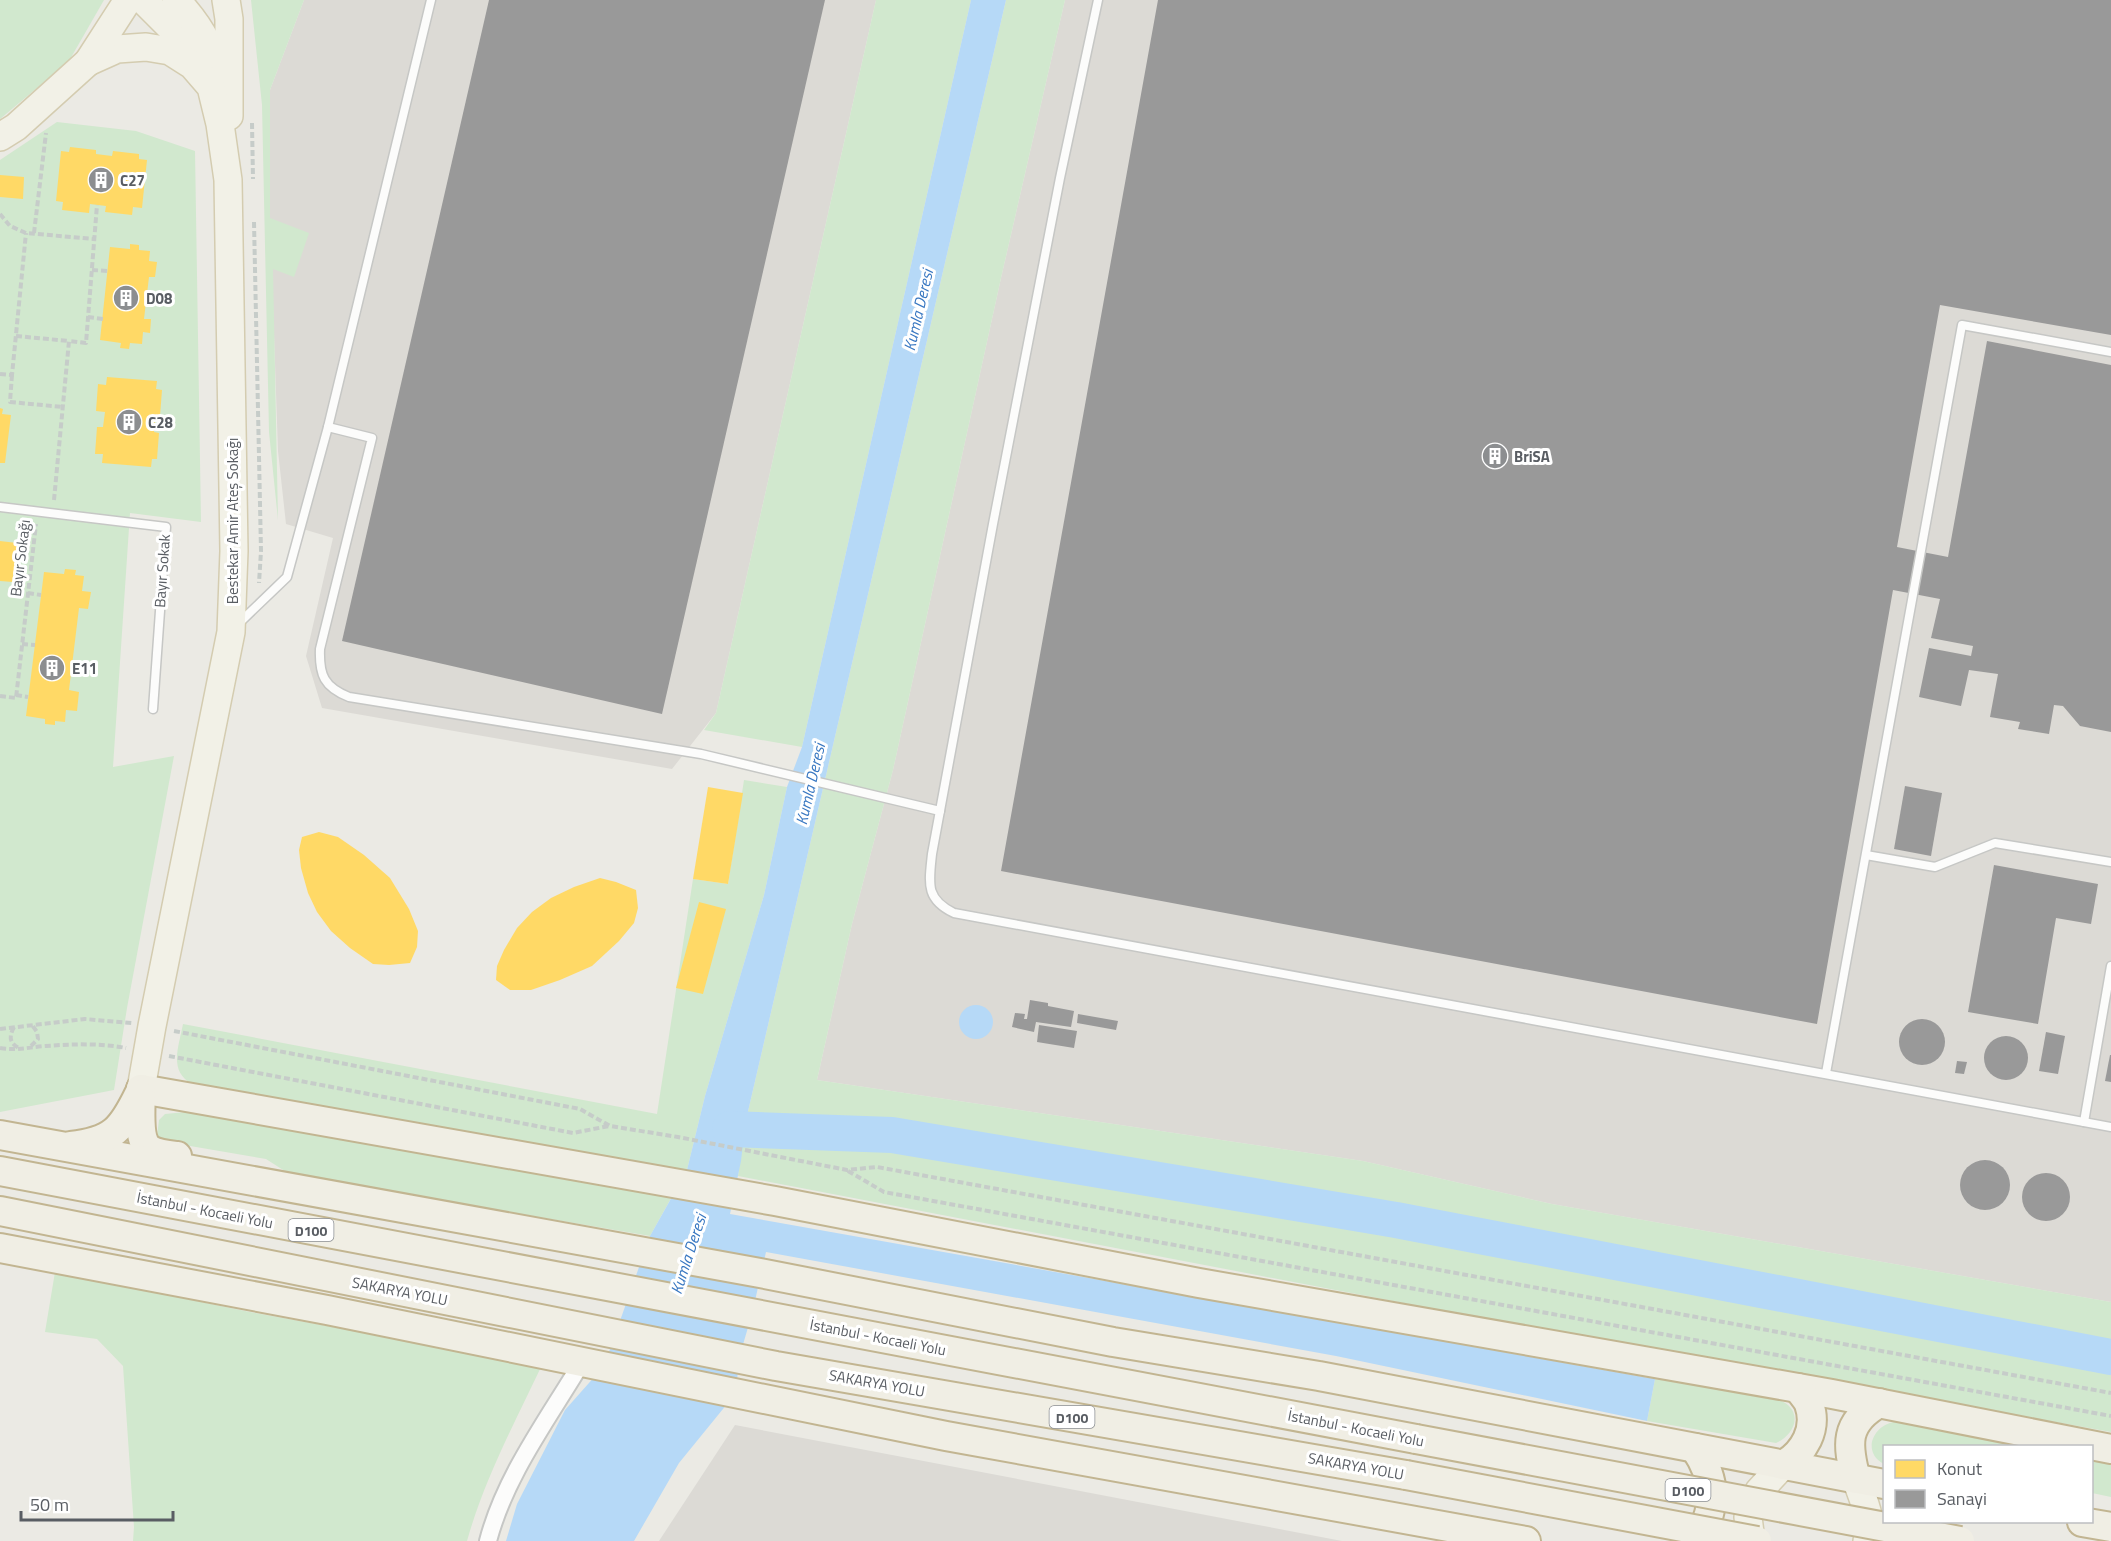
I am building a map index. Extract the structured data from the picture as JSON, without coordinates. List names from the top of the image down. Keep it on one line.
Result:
{"streets":{"highway":["İstanbul - Kocaeli Yolu","D100","SAKARYA YOLU"],"main road":["Bestekar Amir Ateş Sokağı"],"lane":["Bayır Sokak"],"path":["Bayır Sokağı"]},"crossings":[["Bayır Sokağı","Bayır Sokak"]],"water":["Kumla Deresi"],"places":{"building":["C27","D08","C28","BriSA","E11"]},"legend":["Konut","Sanayi"],"scale_bar":"50 m"}
